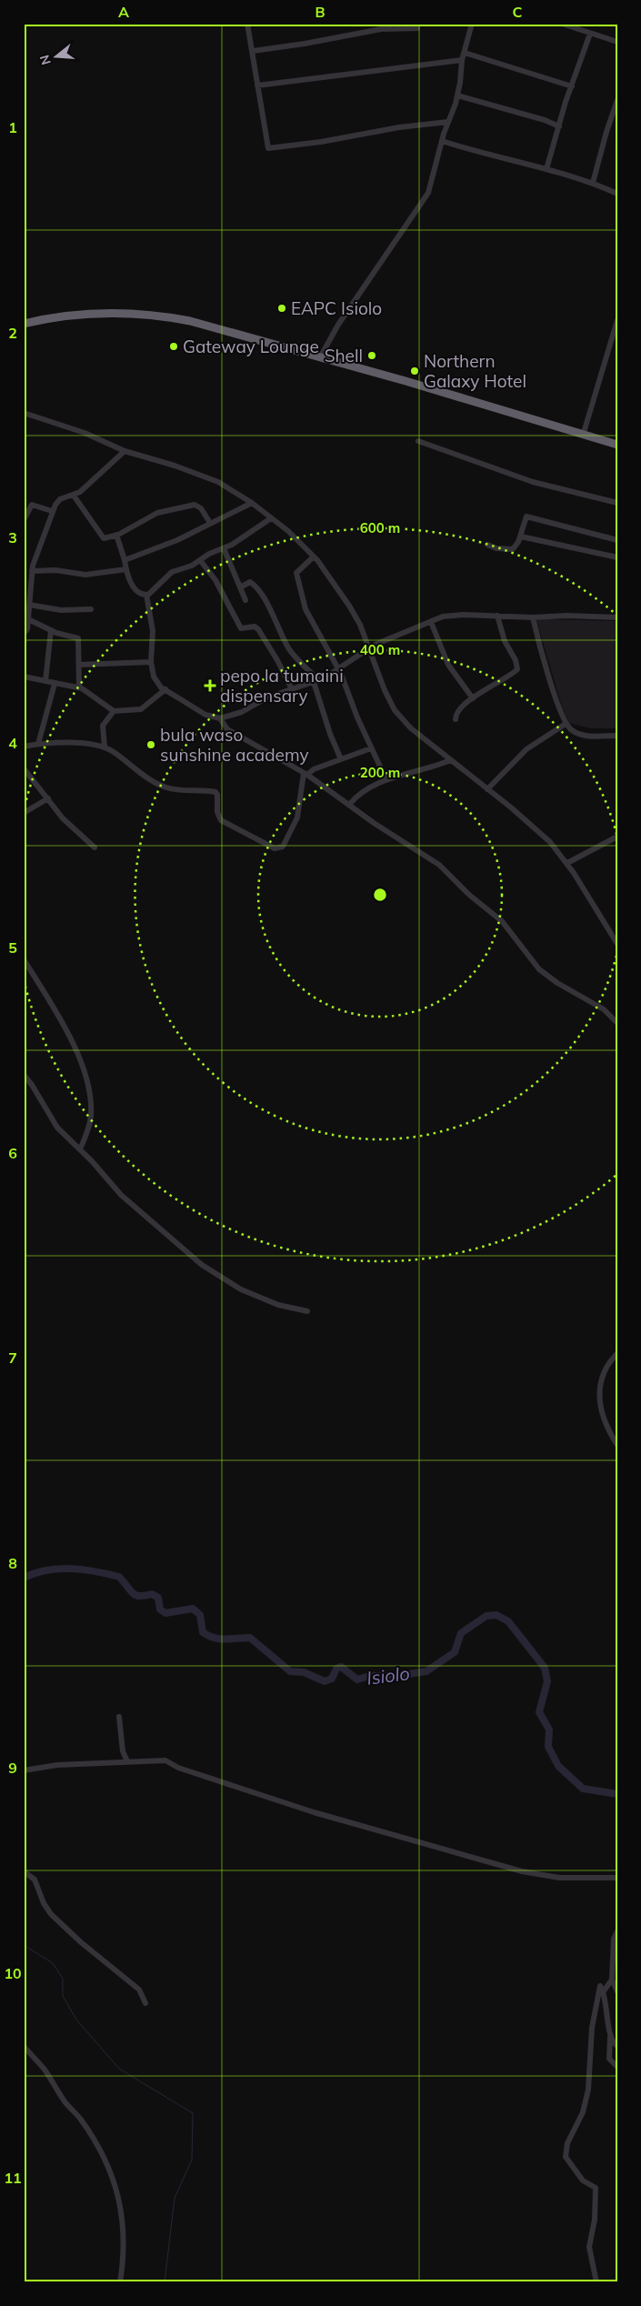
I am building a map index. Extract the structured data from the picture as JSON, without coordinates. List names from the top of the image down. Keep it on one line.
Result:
{"water":["Isiolo"],"places":{"other":["EAPC Isiolo","Gateway Lounge","Shell","Northern Galaxy Hotel","bula waso sunshine academy"],"health":["pepo la tumaini dispensary"]},"north":"left","grid":{"columns":["A","B","C"],"rows":["1","2","3","4","5","6","7","8","9","10","11"]},"rings":["600 m","400 m","200 m"]}
